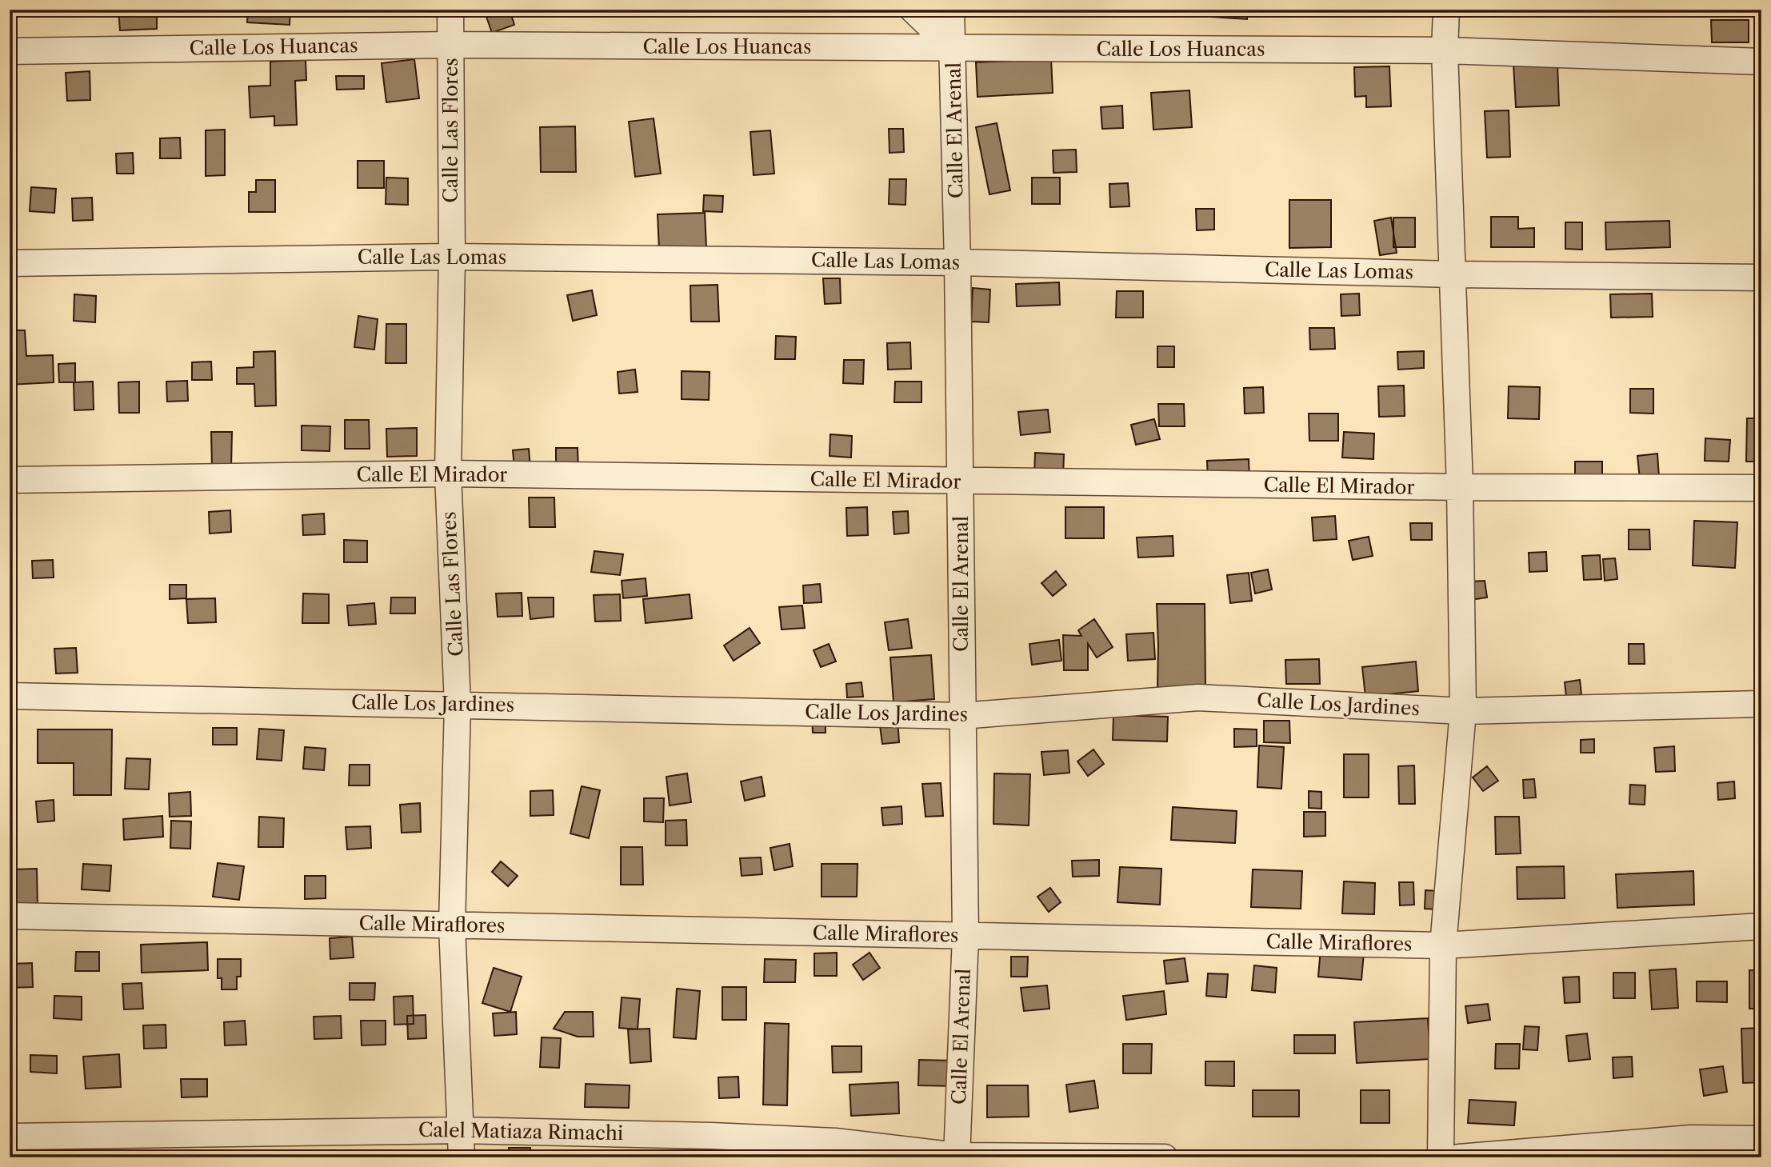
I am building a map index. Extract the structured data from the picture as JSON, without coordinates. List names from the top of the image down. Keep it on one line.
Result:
{"streets":{"street":["Calle Los Huancas","Calle Las Flores","Calle El Arenal","Calle Las Lomas","Calle El Mirador","Calle Los Jardines","Calle Miraflores","Calel Matiaza Rimachi"]},"crossings":[["Calle Los Huancas","Calle Las Flores"],["Calle Los Huancas","Calle El Arenal"],["Calle Las Flores","Calle Las Lomas"],["Calle Las Flores","Calle El Mirador"],["Calle Las Flores","Calle Los Jardines"],["Calle Las Flores","Calle Miraflores"],["Calle Las Flores","Calel Matiaza Rimachi"],["Calle El Arenal","Calle Las Lomas"],["Calle El Arenal","Calle El Mirador"],["Calle El Arenal","Calle Los Jardines"],["Calle El Arenal","Calle Miraflores"],["Calle El Arenal","Calel Matiaza Rimachi"]]}
